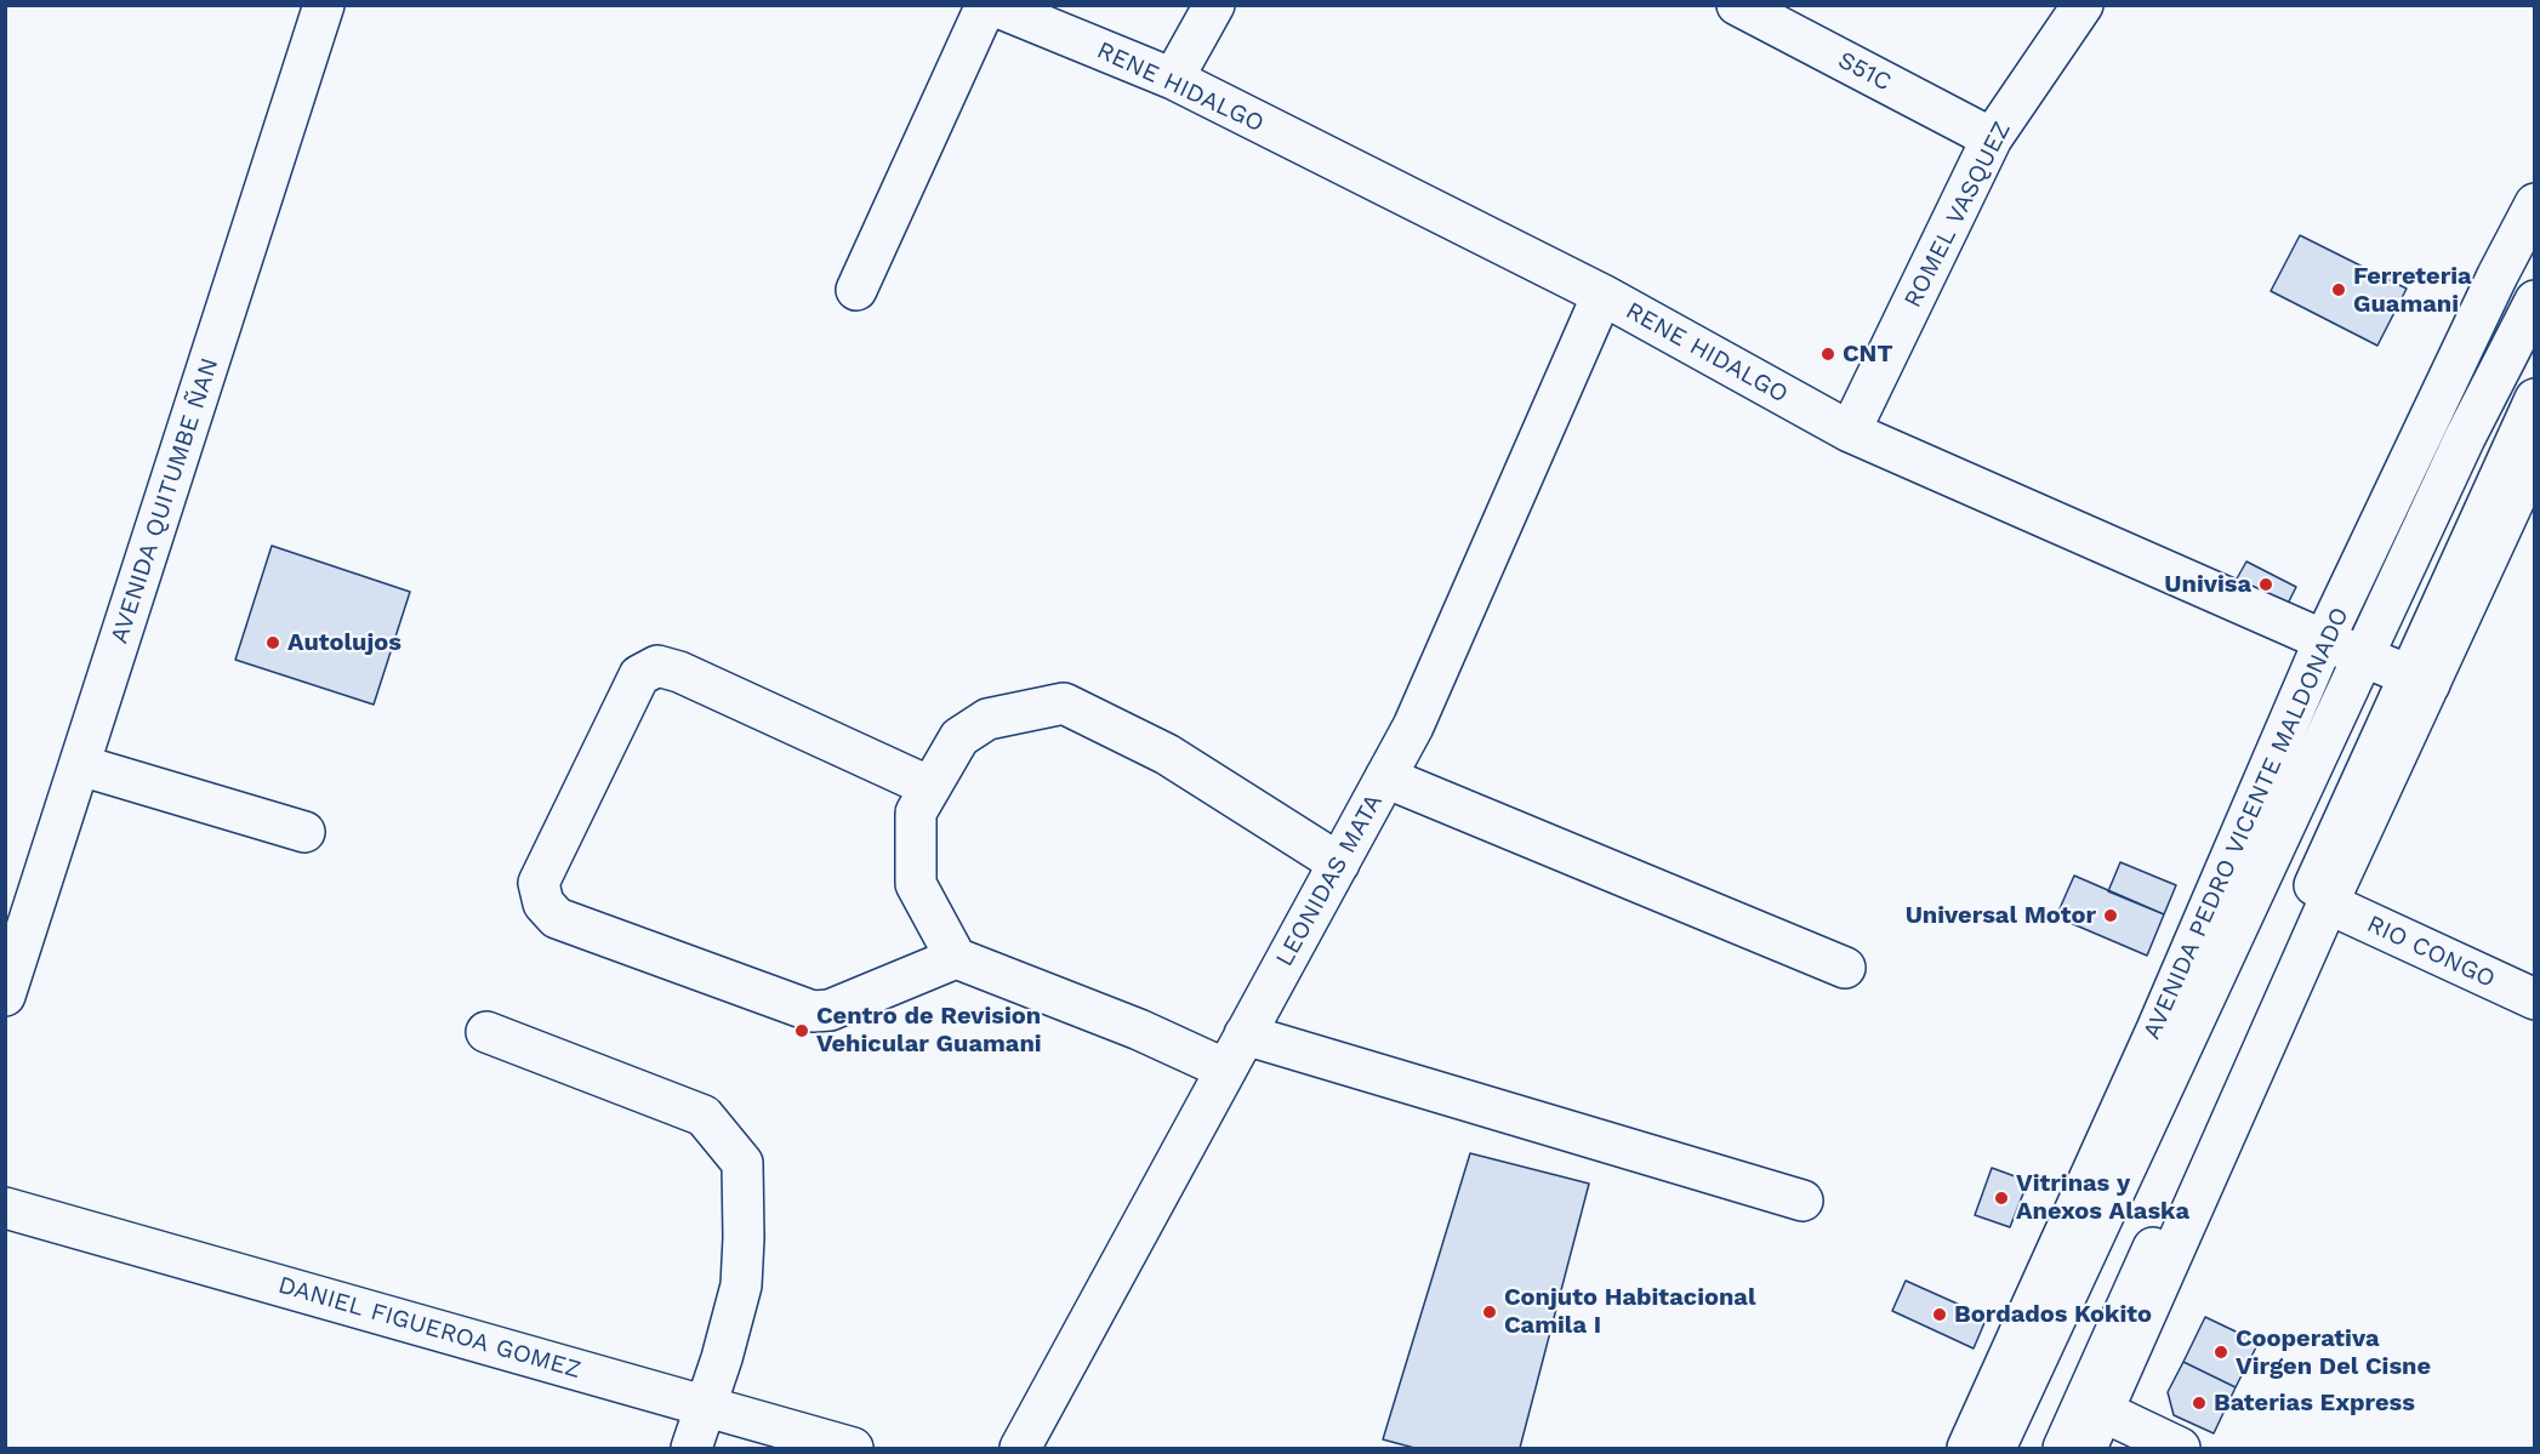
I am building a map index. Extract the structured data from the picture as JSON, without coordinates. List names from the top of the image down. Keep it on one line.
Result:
{"streets":{"street":["S51C","RENE HIDALGO","ROMEL VASQUEZ","AVENIDA QUITUMBE ÑAN","AVENIDA PEDRO VICENTE MALDONADO","LEONIDAS MATA","RIO CONGO","DANIEL FIGUEROA GOMEZ"]},"crossings":[["S51C","ROMEL VASQUEZ"],["RENE HIDALGO","ROMEL VASQUEZ"],["RENE HIDALGO","AVENIDA PEDRO VICENTE MALDONADO"],["RENE HIDALGO","LEONIDAS MATA"]],"places":["Ferreteria Guamani","CNT","Univisa","Autolujos","Universal Motor","Centro de Revision Vehicular Guamani","Vitrinas y Anexos Alaska","Conjuto Habitacional Camila I","Bordados Kokito","Cooperativa Virgen Del Cisne","Baterias Express"]}
